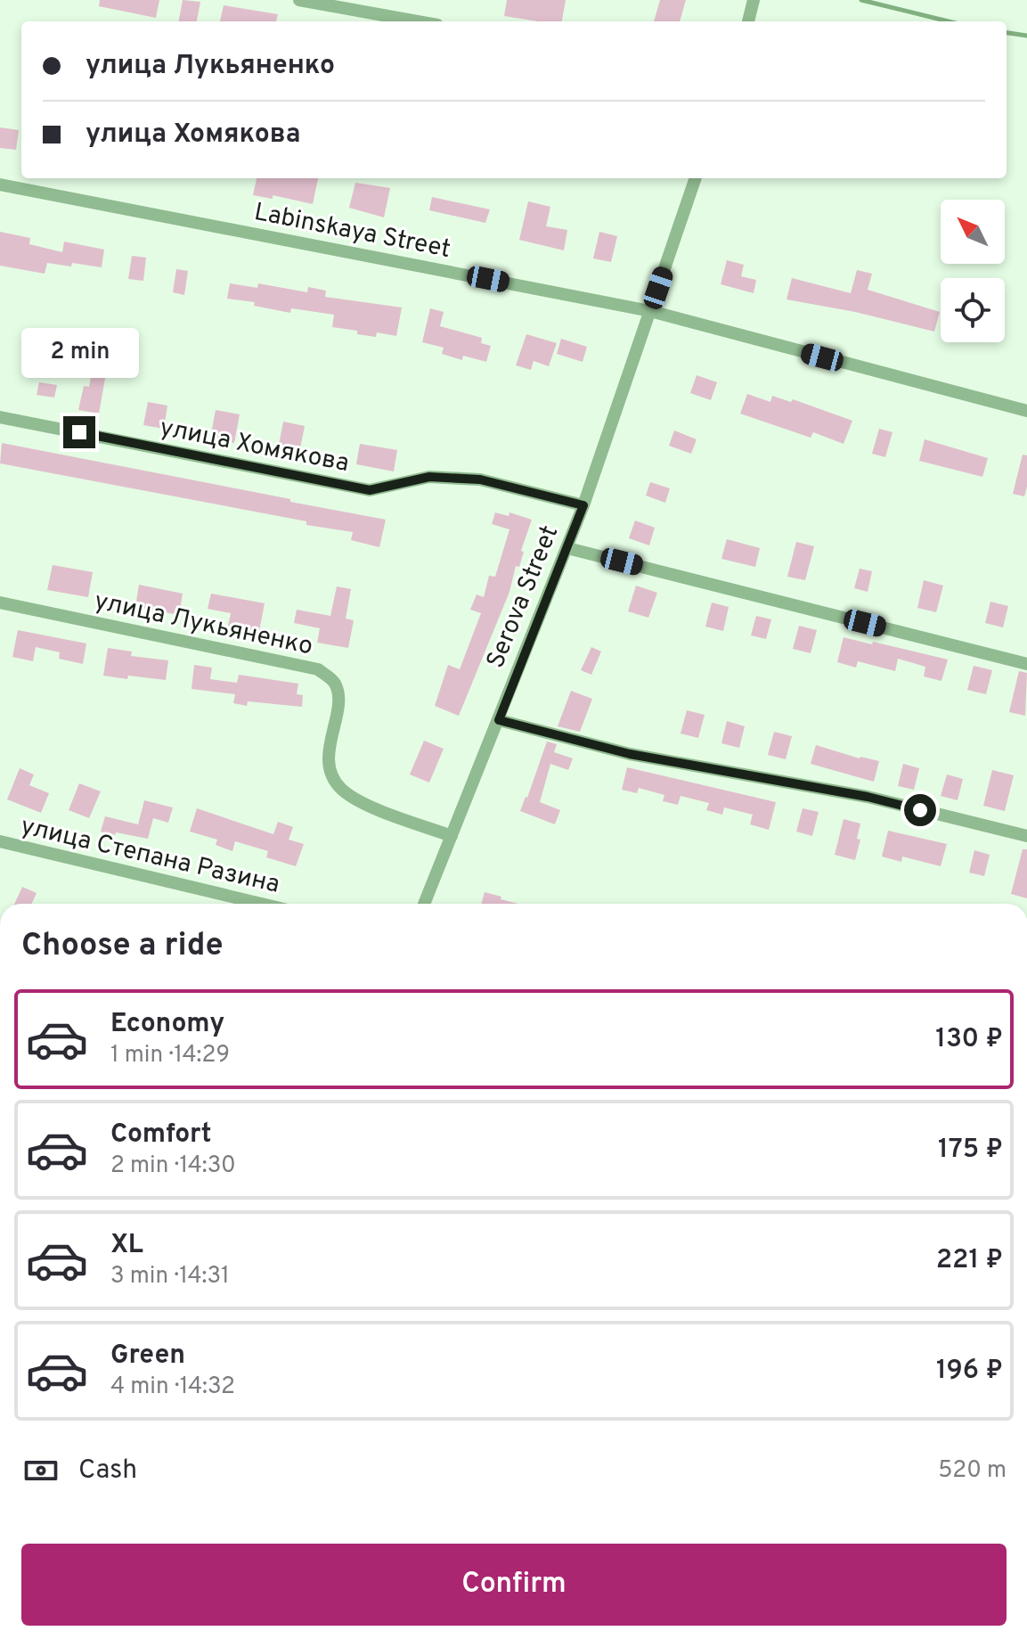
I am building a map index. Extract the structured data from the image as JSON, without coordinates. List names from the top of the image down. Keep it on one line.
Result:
{"streets":{"street":["Labinskaya Street","улица Хомякова","Serova Street","улица Лукьяненко","улица Степана Разина"]},"crossings":[["Labinskaya Street","Serova Street"],["улица Хомякова","Serova Street"],["Serova Street","улица Лукьяненко"]],"north":"top left","page":{"banner":["улица Лукьяненко","улица Хомякова"],"bubble":"2 min","heading":"Choose a ride","list":[{"name":"Economy","note":"1 min · 14:29","value":"130 ₽"},{"name":"Comfort","note":"2 min · 14:30","value":"175 ₽"},{"name":"XL","note":"3 min · 14:31","value":"221 ₽"},{"name":"Green","note":"4 min · 14:32","value":"196 ₽"}],"pay":["Cash","520 m"],"buttons":"Confirm"}}
